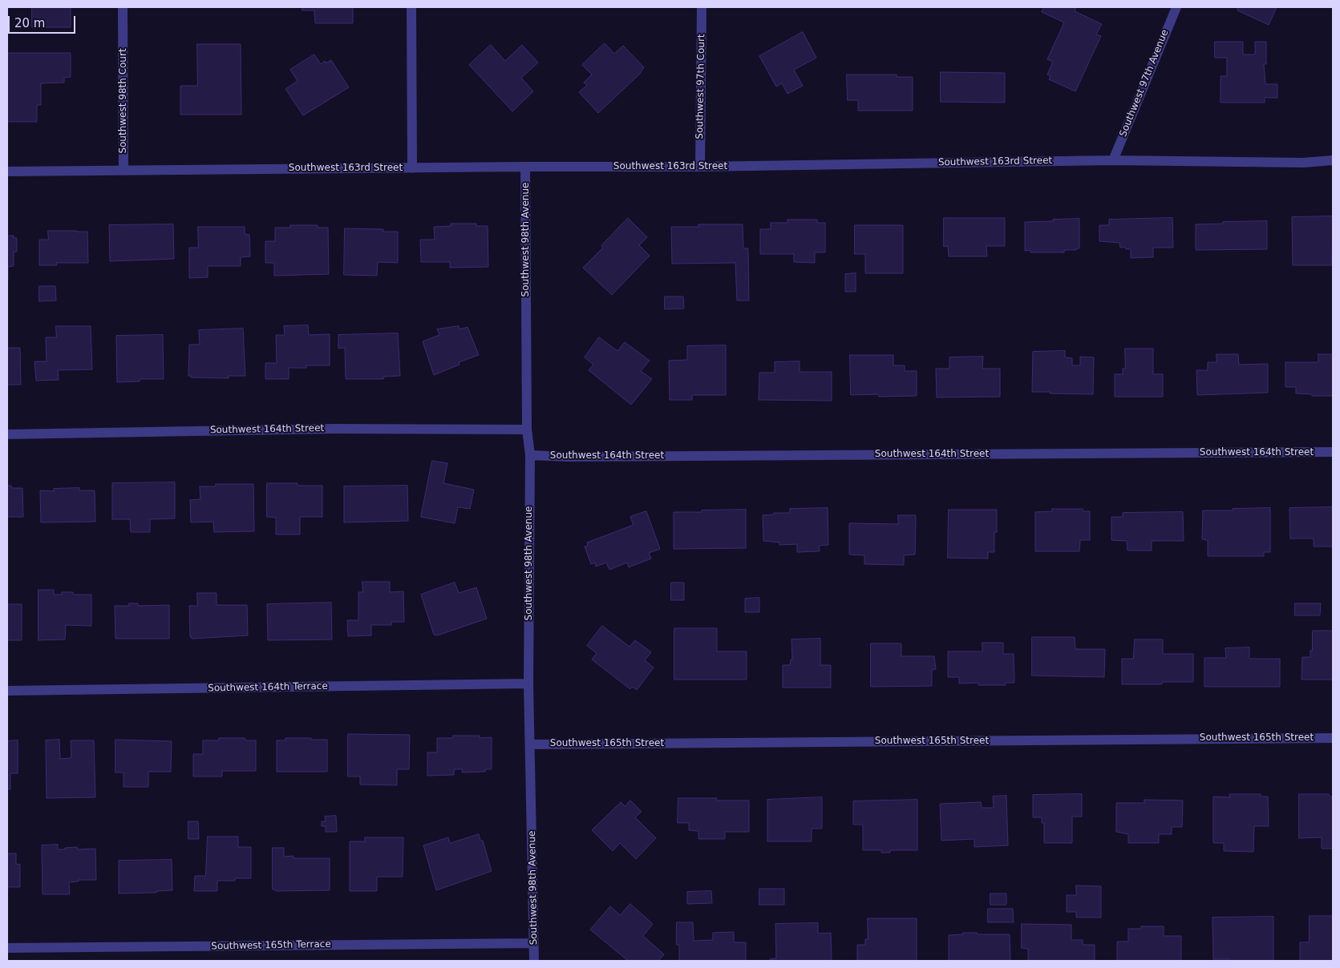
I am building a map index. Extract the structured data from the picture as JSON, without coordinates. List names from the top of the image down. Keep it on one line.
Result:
{"streets":{"street":["Southwest 97th Avenue","Southwest 97th Court","Southwest 98th Court","Southwest 163rd Street","Southwest 98th Avenue","Southwest 164th Street","Southwest 164th Terrace","Southwest 165th Street","Southwest 165th Terrace"]},"crossings":[["Southwest 97th Avenue","Southwest 163rd Street"],["Southwest 97th Court","Southwest 163rd Street"],["Southwest 98th Court","Southwest 163rd Street"],["Southwest 163rd Street","Southwest 98th Avenue"],["Southwest 98th Avenue","Southwest 164th Street"],["Southwest 98th Avenue","Southwest 164th Terrace"],["Southwest 98th Avenue","Southwest 165th Street"],["Southwest 98th Avenue","Southwest 165th Terrace"]],"scale_bar":"20 m"}
